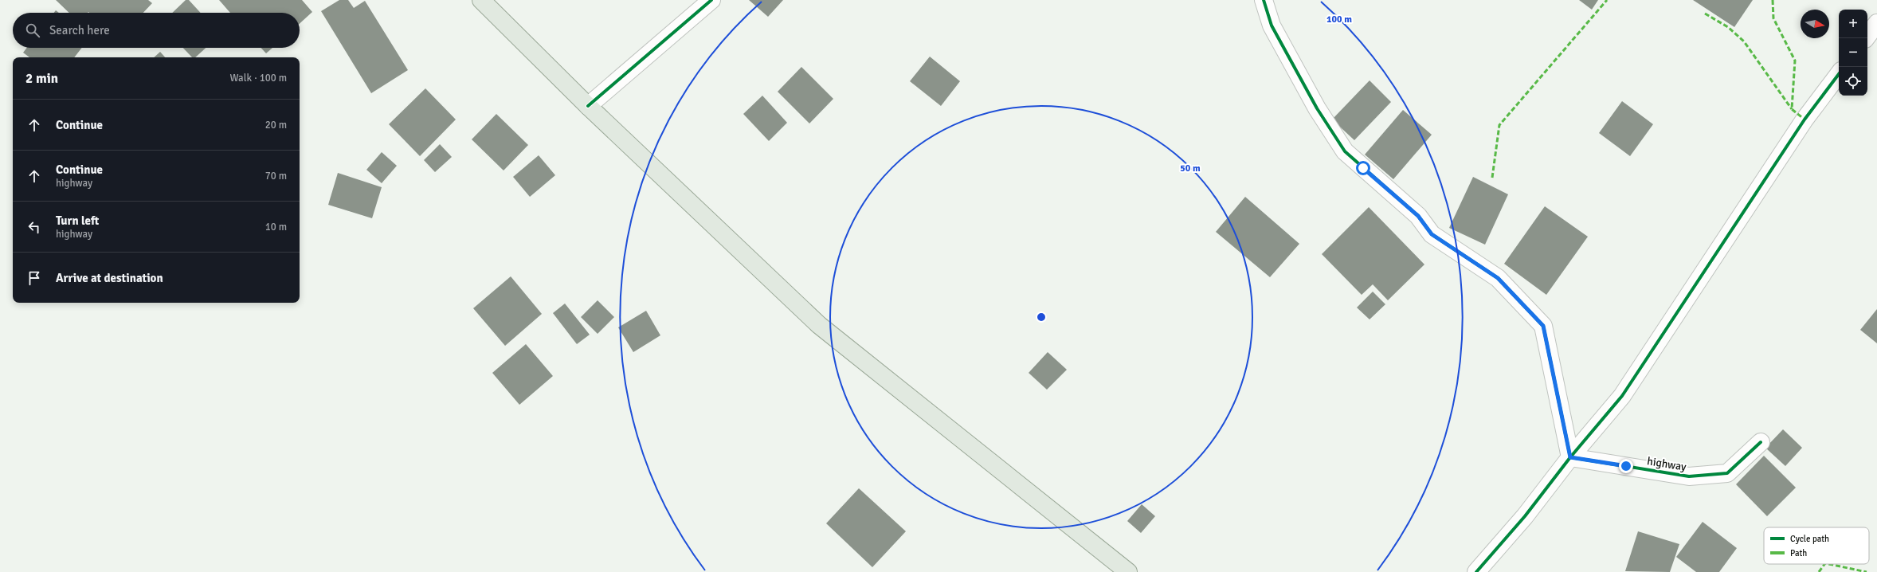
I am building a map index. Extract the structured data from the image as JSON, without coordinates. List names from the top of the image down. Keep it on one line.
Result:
{"streets":{"street":["highway"]},"legend":["Cycle path","Path"],"north":"right","page":{"map_buttons":["+","−"],"search":"Search here","heading":["2 min","Walk · 100 m"],"list":[["Continue","20 m"],["Continue","highway","70 m"],["Turn left","highway","10 m"],"Arrive at destination"]},"rings":["100 m","50 m"]}
